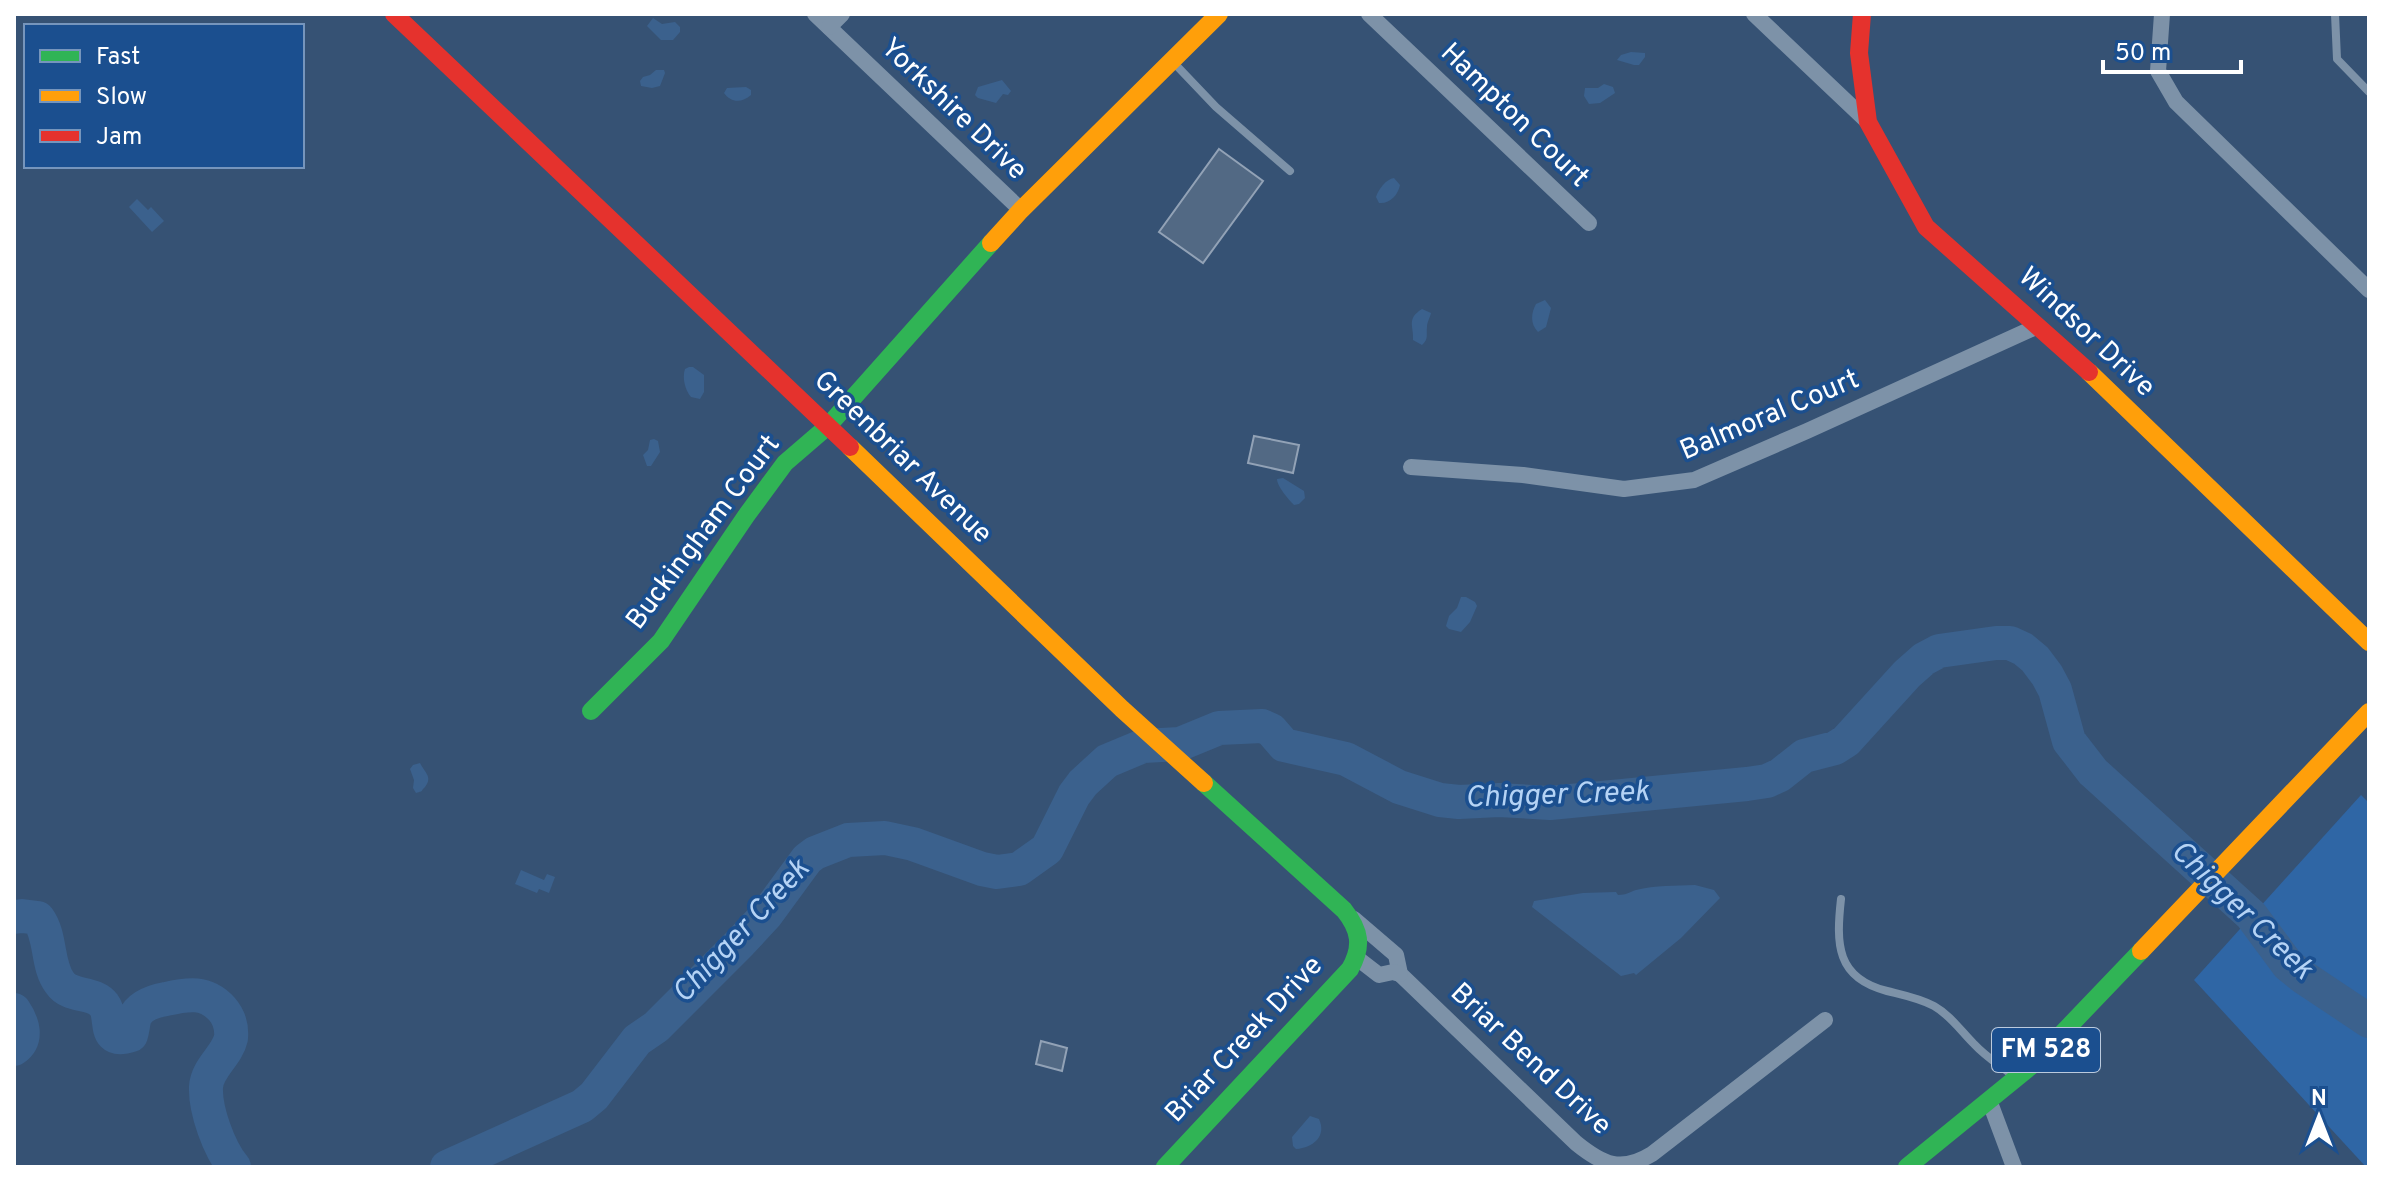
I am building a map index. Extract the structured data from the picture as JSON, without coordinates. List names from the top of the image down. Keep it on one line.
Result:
{"streets":{"street":["Yorkshire Drive","Hampton Court","Windsor Drive","Balmoral Court","Greenbriar Avenue","Buckingham Court","Briar Creek Drive","FM 528","Briar Bend Drive"]},"crossings":[["Yorkshire Drive","Buckingham Court"],["Windsor Drive","Balmoral Court"],["Greenbriar Avenue","Buckingham Court"],["Greenbriar Avenue","Briar Creek Drive"],["Greenbriar Avenue","Briar Bend Drive"],["Briar Creek Drive","Briar Bend Drive"]],"water":["Chigger Creek"],"legend":["Fast","Slow","Jam"],"scale_bar":"50 m","north":"top"}
